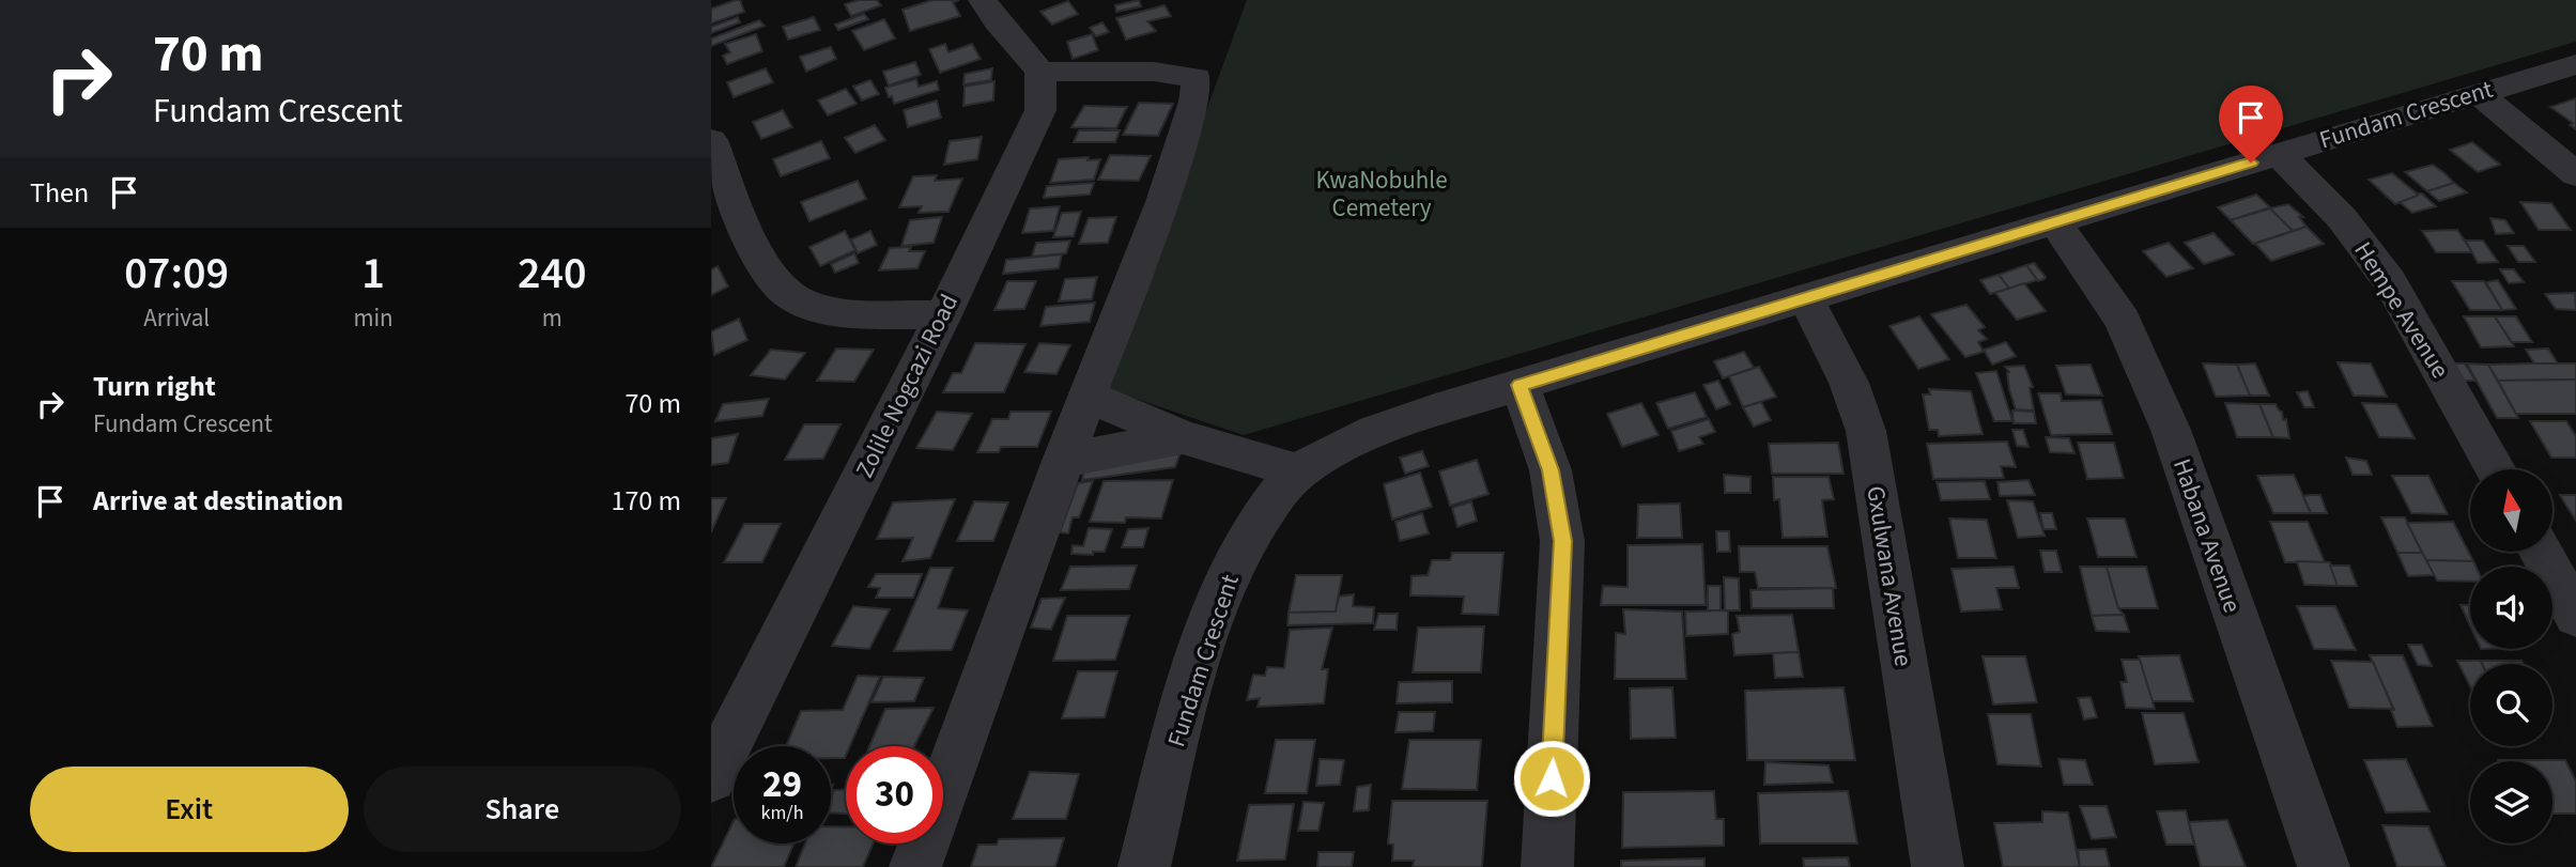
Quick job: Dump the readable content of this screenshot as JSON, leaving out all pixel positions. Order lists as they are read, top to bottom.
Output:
{
  "streets": {
    "street": [
      "Fundam Crescent",
      "Hempe Avenue",
      "Zolile Nogcazi Road",
      "Habana Avenue",
      "Gxulwana Avenue"
    ]
  },
  "crossings": [
    ["Fundam Crescent", "Hempe Avenue"],
    ["Fundam Crescent", "Habana Avenue"],
    ["Fundam Crescent", "Gxulwana Avenue"]
  ],
  "parks": ["KwaNobuhle Cemetery"],
  "north": "top",
  "page": {
    "turn": ["70 m", "Fundam Crescent"],
    "then": "Then",
    "eta": [
      "07:09",
      "Arrival",
      "1",
      "min",
      "240",
      "m"
    ],
    "list": [
      {
        "name": "Turn right",
        "note": "Fundam Crescent",
        "value": "70 m"
      },
      {
        "name": "Arrive at destination",
        "value": "170 m"
      }
    ],
    "speed": "29 km/h",
    "limit": "30",
    "buttons": ["Exit", "Share"]
  }
}
